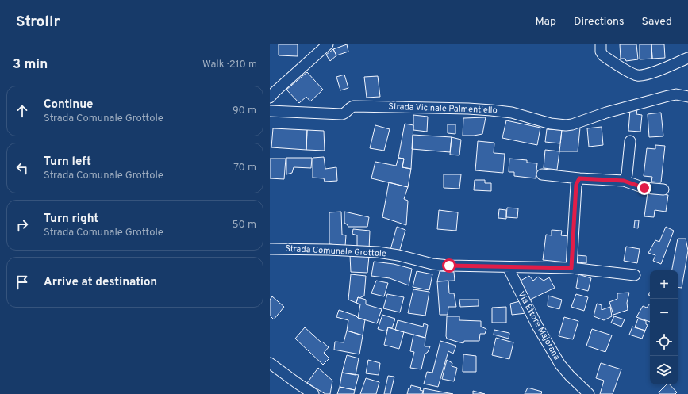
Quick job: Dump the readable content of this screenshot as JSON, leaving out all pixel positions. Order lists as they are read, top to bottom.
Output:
{
  "streets": {
    "street": ["Strada Vicinale Palmentiello", "Strada Comunale Grottole", "Via Ettore Majorana"]
  },
  "crossings": [
    ["Strada Comunale Grottole", "Via Ettore Majorana"]
  ],
  "page": {
    "header": "Strollr",
    "nav": ["Map", "Directions", "Saved"],
    "heading": ["3 min", "Walk · 210 m"],
    "list": [
      ["Continue", "Strada Comunale Grottole", "90 m"],
      ["Turn left", "Strada Comunale Grottole", "70 m"],
      ["Turn right", "Strada Comunale Grottole", "50 m"],
      "Arrive at destination"
    ],
    "map_buttons": ["+", "−"]
  }
}
